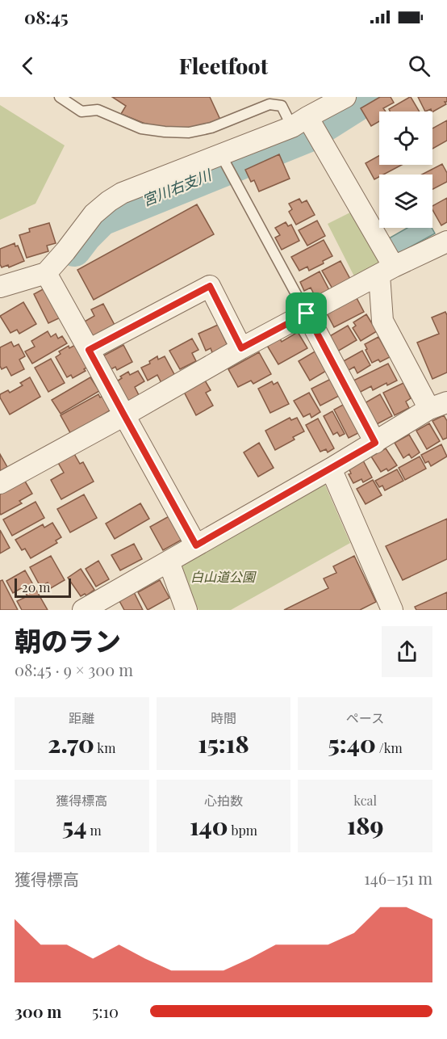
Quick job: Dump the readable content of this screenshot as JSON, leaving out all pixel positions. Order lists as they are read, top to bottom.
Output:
{
  "water": ["宮川右支川"],
  "parks": ["白山道公園"],
  "scale_bar": "20 m",
  "page": {
    "status": "08:45",
    "header": "Fleetfoot",
    "scale": "20 m",
    "heading": ["朝のラン", "08:45 · 9 × 300 m"],
    "stats": [
      ["距離", "2.70 km"],
      ["時間", "15:18"],
      ["ペース", "5:40 /km"],
      ["獲得標高", "54 m"],
      ["心拍数", "140 bpm"],
      ["kcal", "189"]
    ],
    "chart": ["獲得標高", "146–151 m"],
    "list": [
      {
        "name": "300 m",
        "note": "5:10"
      }
    ]
  }
}
